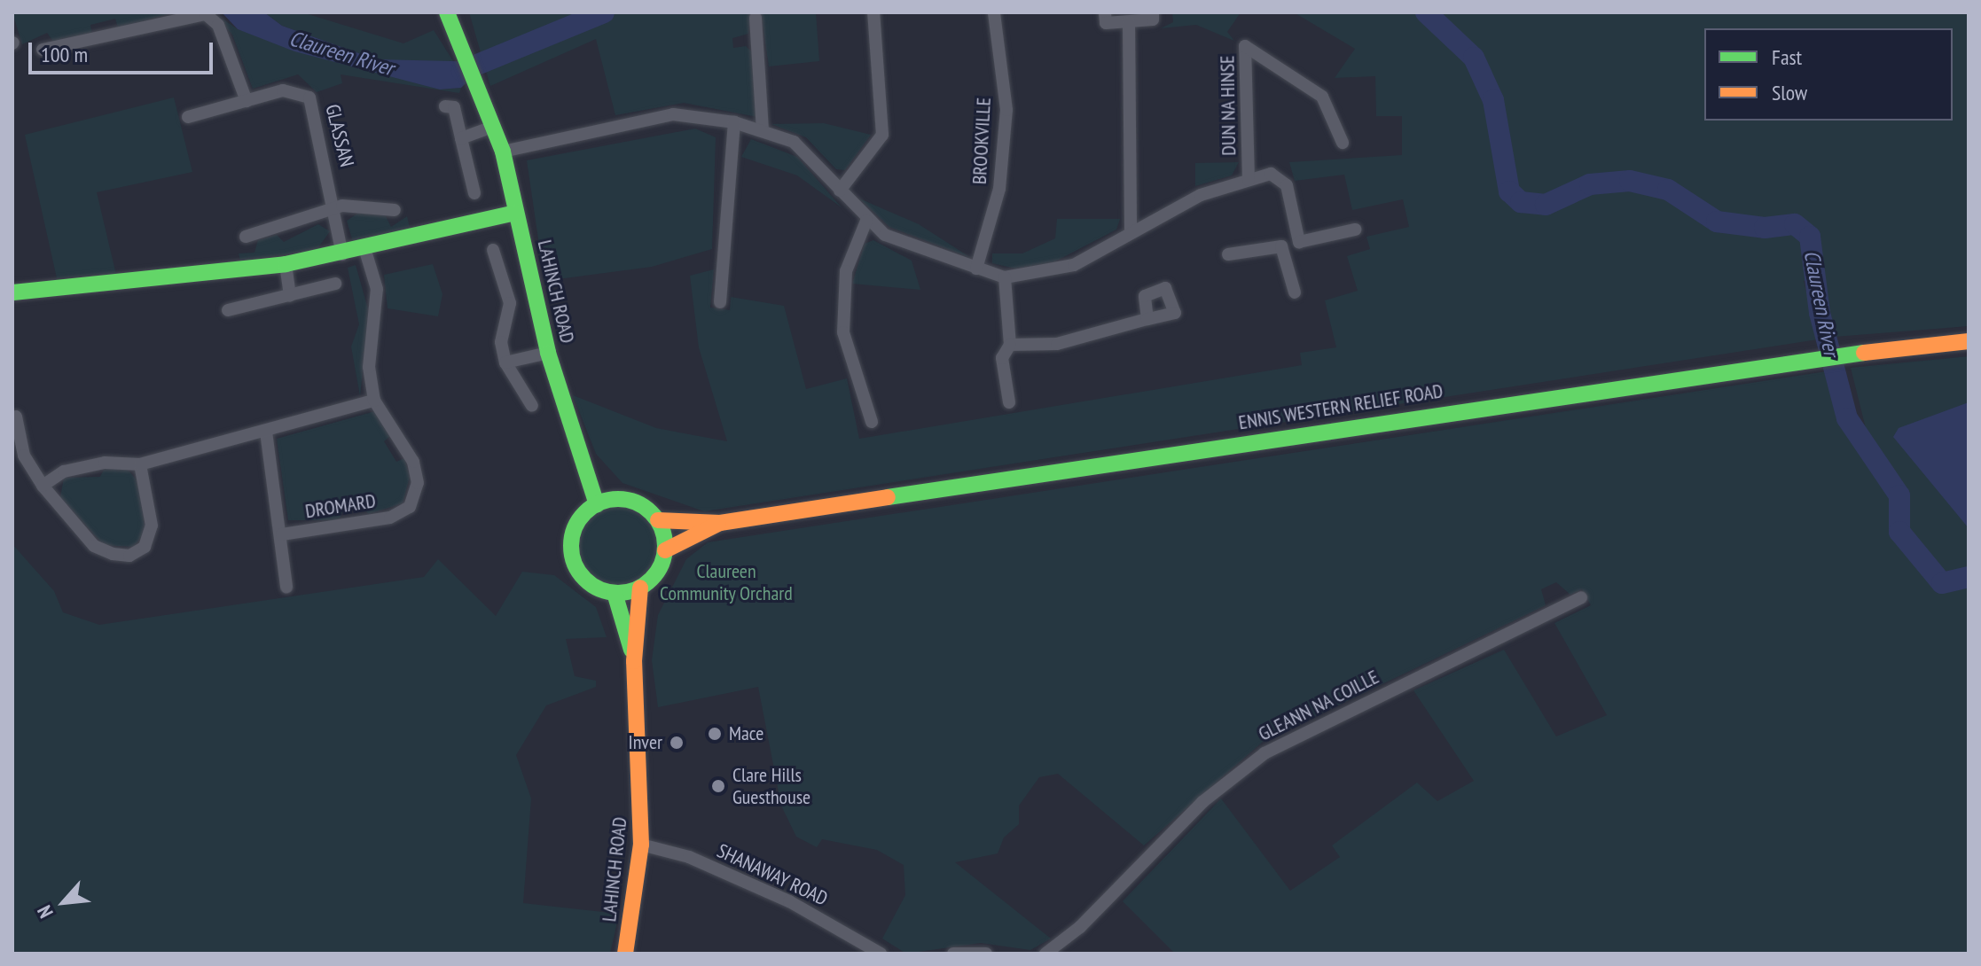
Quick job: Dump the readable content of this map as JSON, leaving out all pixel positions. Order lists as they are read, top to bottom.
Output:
{
  "streets": {
    "main road": ["LAHINCH ROAD", "ENNIS WESTERN RELIEF ROAD"],
    "street": [
      "DUN NA HINSE",
      "GLASSAN",
      "BROOKVILLE",
      "DROMARD",
      "GLEANN NA COILLE",
      "SHANAWAY ROAD"
    ]
  },
  "crossings": [
    ["DUN NA HINSE", "BROOKVILLE"],
    ["LAHINCH ROAD", "ENNIS WESTERN RELIEF ROAD"],
    ["LAHINCH ROAD", "SHANAWAY ROAD"]
  ],
  "water": ["Claureen River"],
  "parks": ["Claureen Community Orchard"],
  "places": ["Mace", "Inver", "Clare Hills Guesthouse"],
  "legend": ["Fast", "Slow"],
  "scale_bar": "100 m",
  "north": "bottom left"
}
